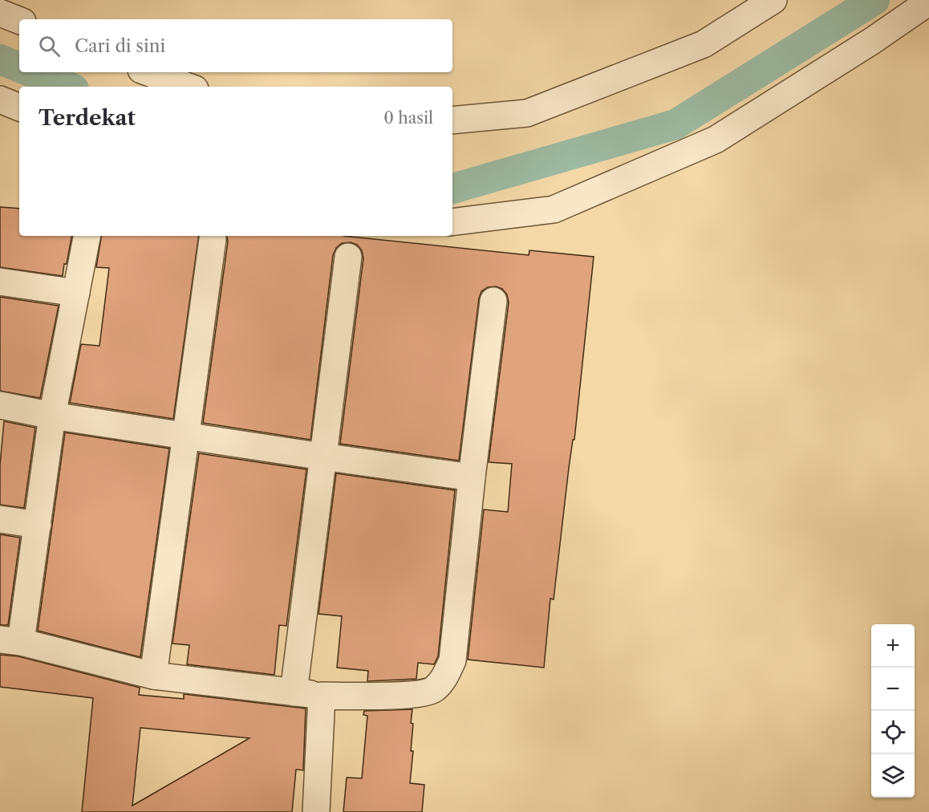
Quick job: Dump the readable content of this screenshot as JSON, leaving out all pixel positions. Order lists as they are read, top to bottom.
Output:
{
  "page": {
    "search": "Cari di sini",
    "heading": ["Terdekat", "0 hasil"],
    "map_buttons": ["+", "−"]
  }
}
